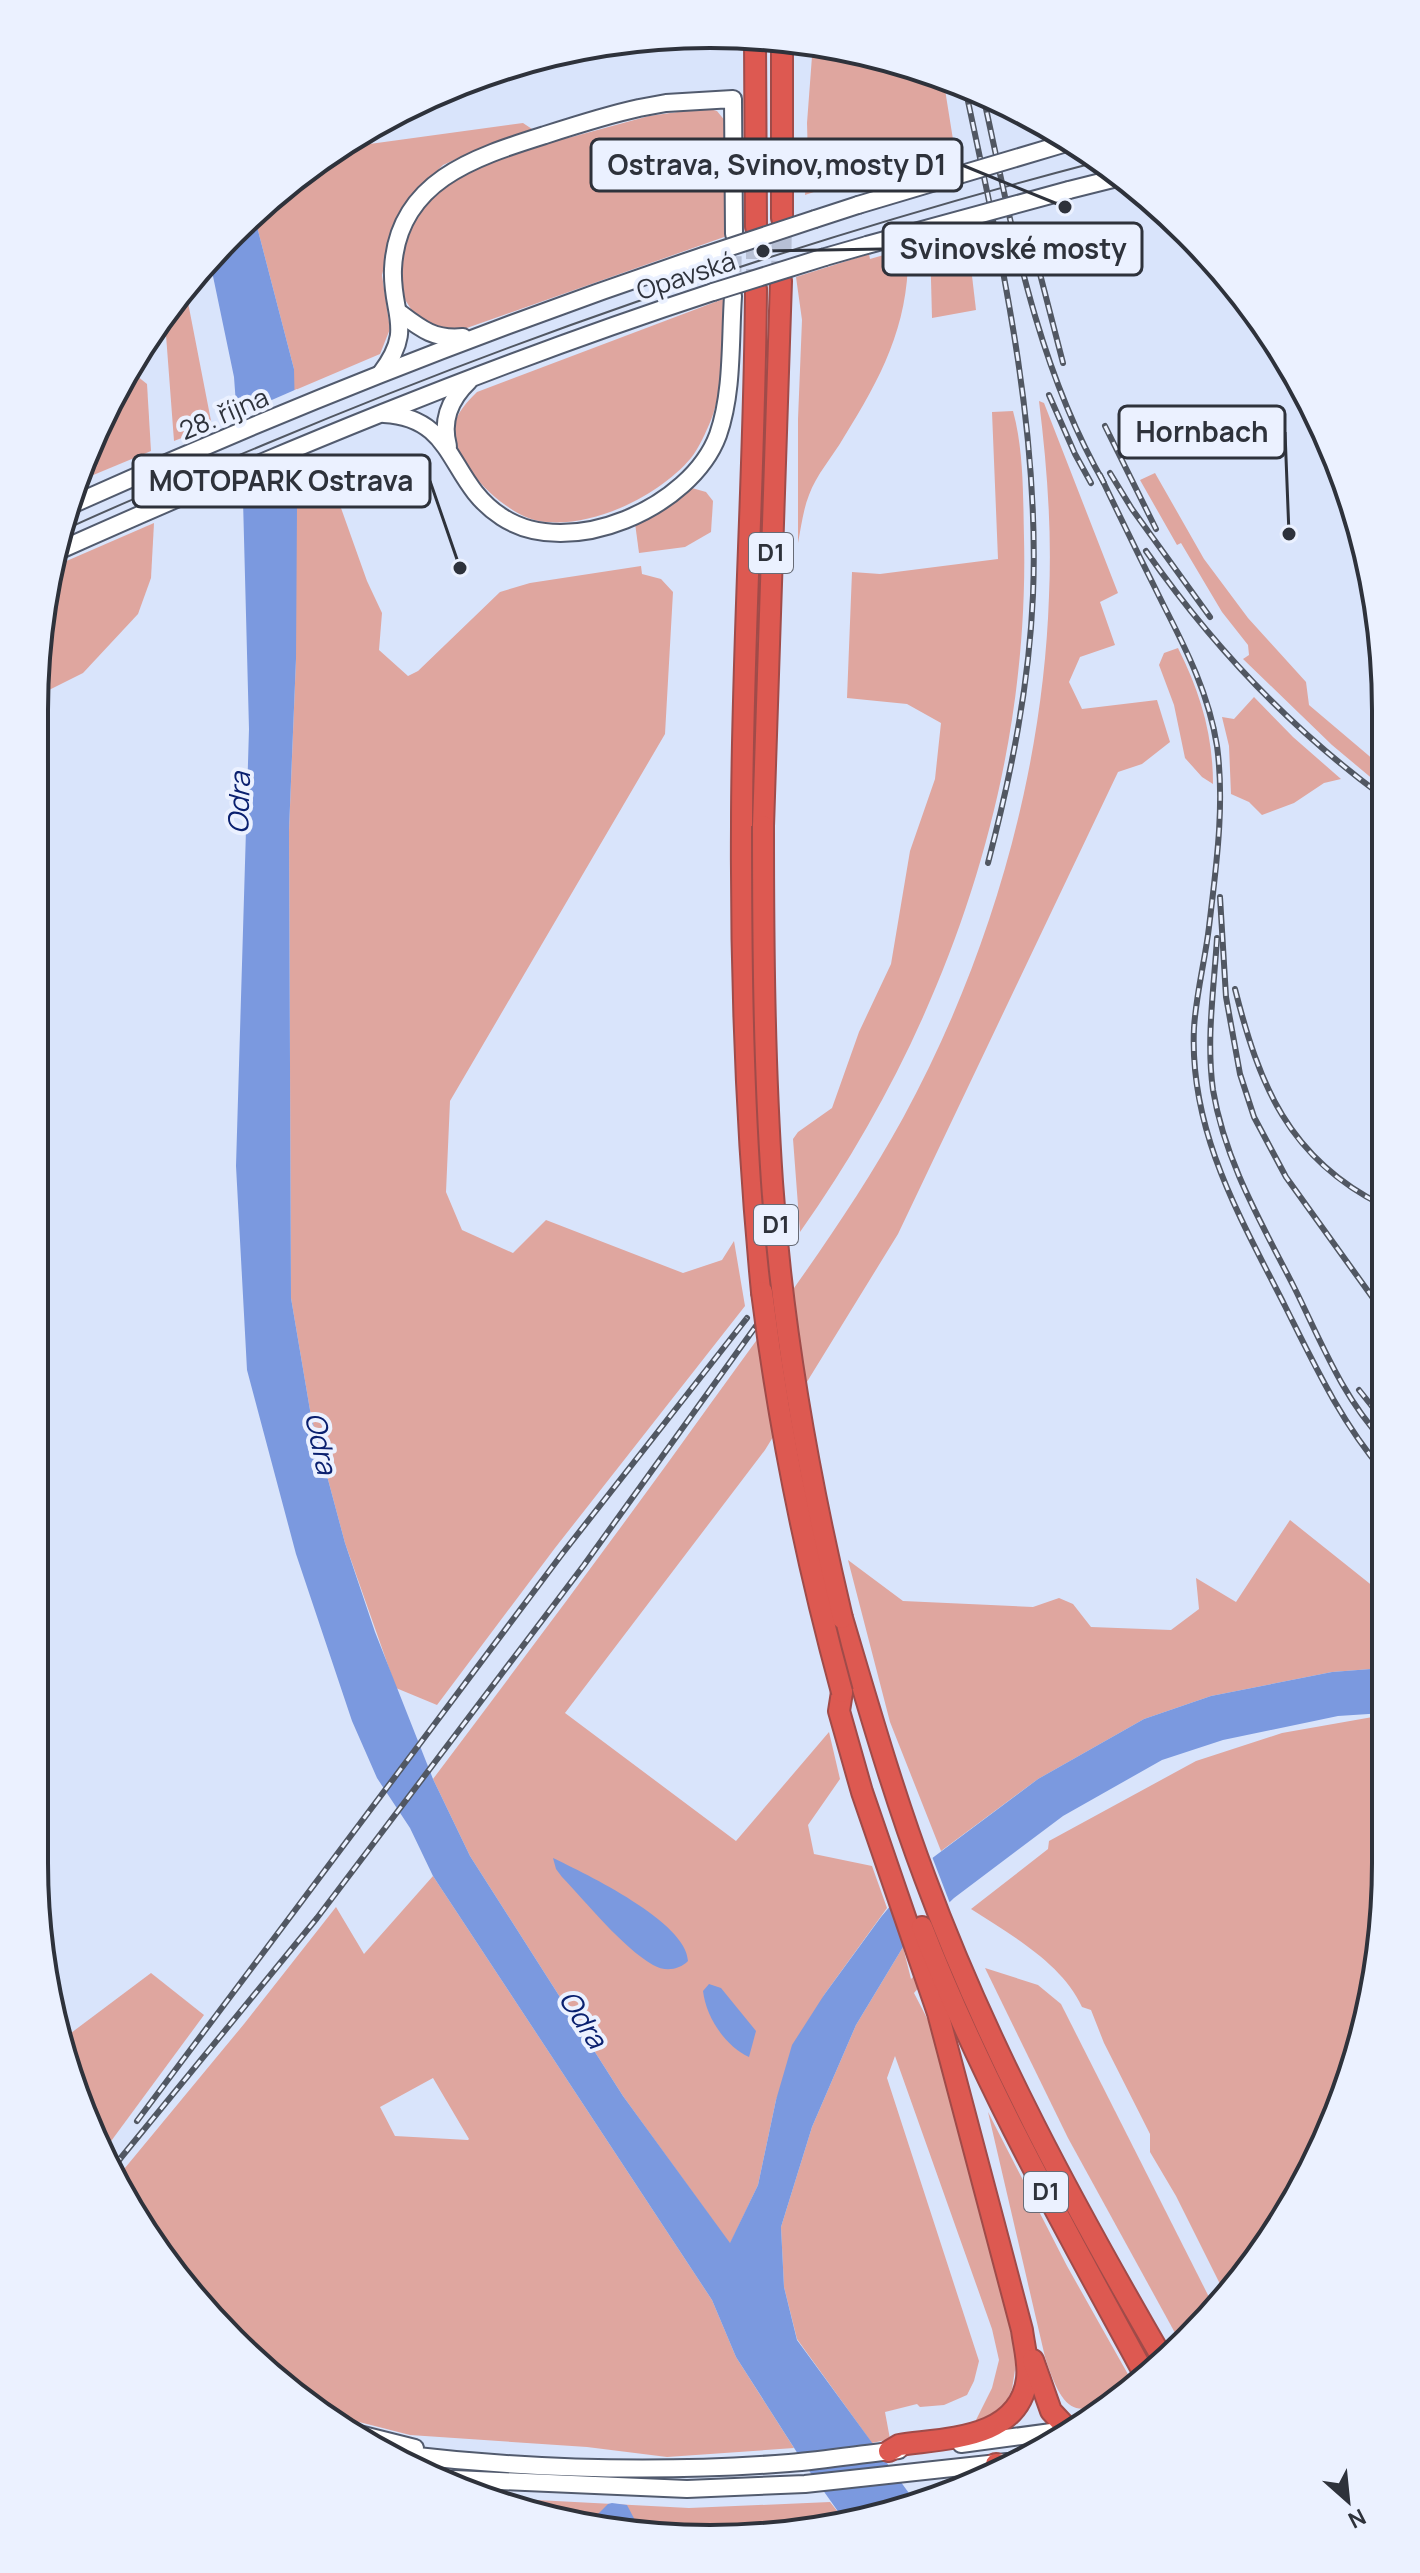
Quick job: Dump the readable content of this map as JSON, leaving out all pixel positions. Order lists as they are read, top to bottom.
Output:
{
  "streets": {
    "highway": ["D1"],
    "main road": ["Opavská", "28. října"]
  },
  "crossings": [
    ["Opavská", "28. října"]
  ],
  "water": ["Odra"],
  "places": [
    "Ostrava, Svinov,mosty D1",
    "Svinovské mosty",
    "Hornbach",
    "MOTOPARK Ostrava"
  ],
  "north": "bottom right"
}
